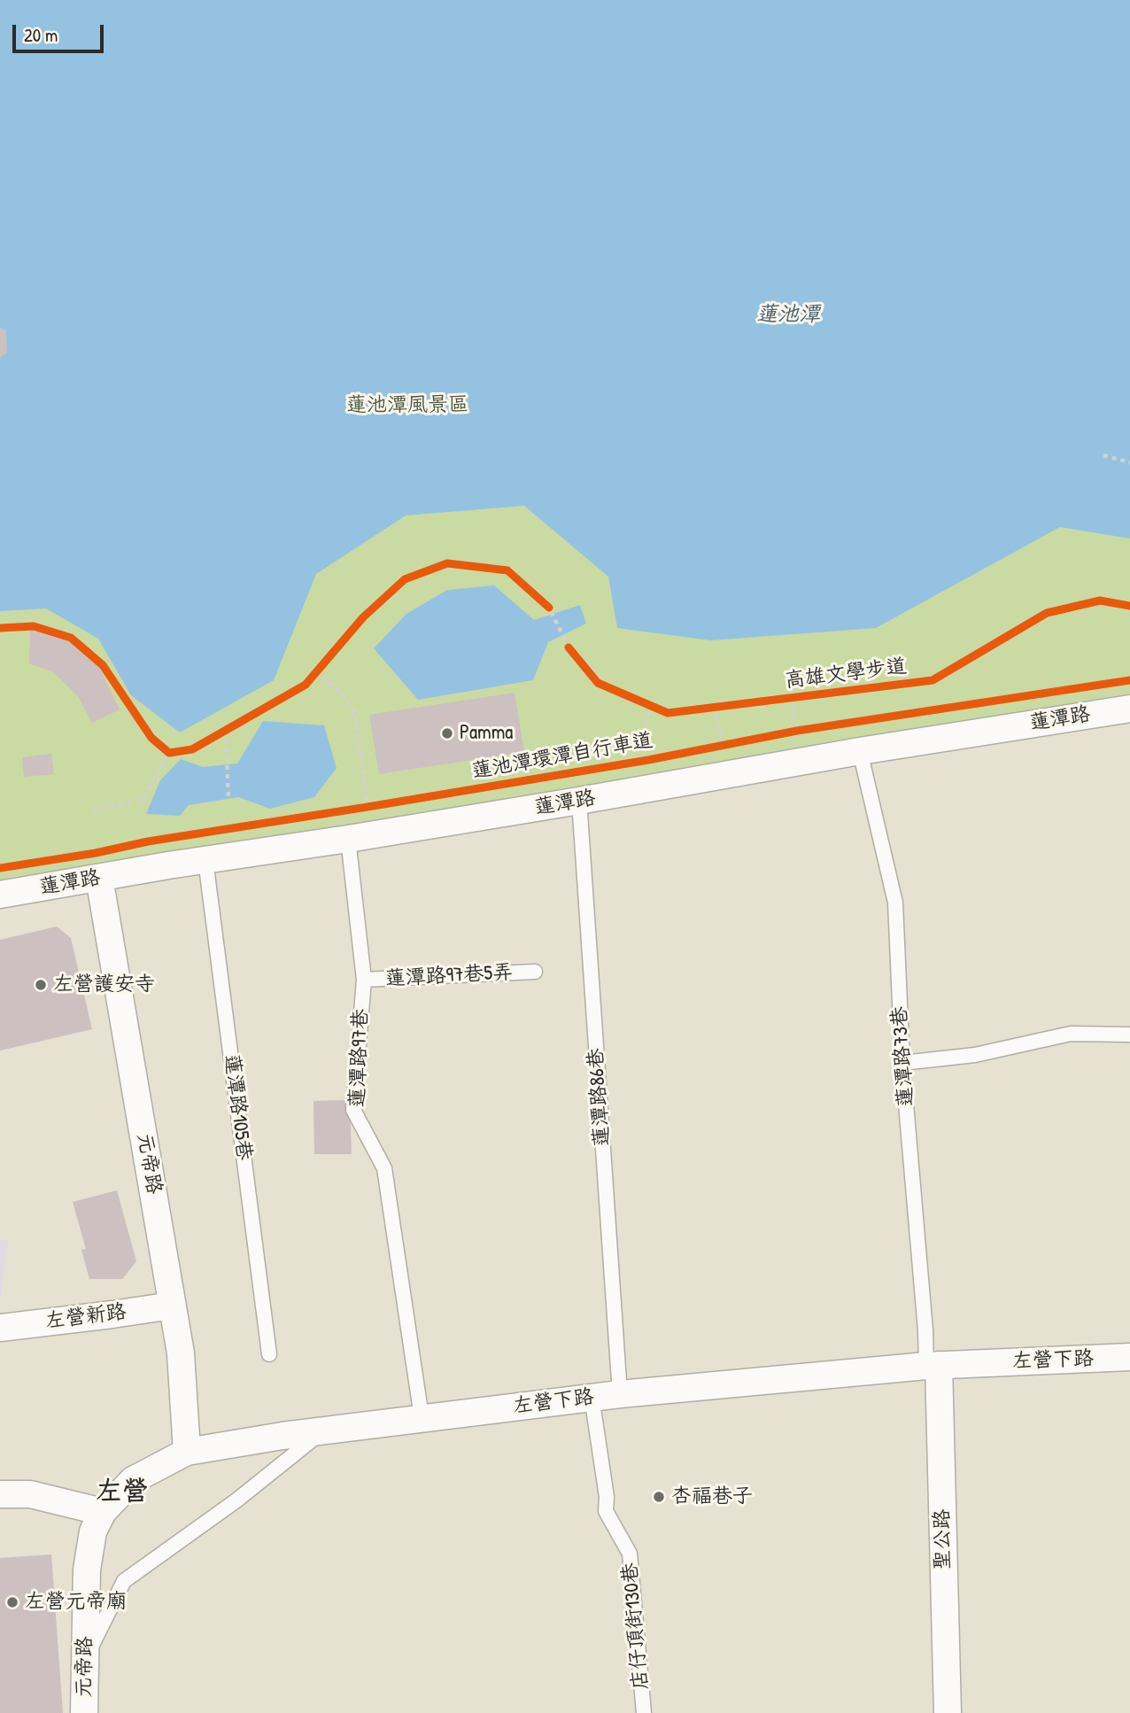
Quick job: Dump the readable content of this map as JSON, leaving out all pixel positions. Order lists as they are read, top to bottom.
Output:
{
  "streets": {
    "street": [
      "蓮潭路",
      "元帝路",
      "左營新路",
      "左營下路",
      "聖公路"
    ],
    "lane": [
      "蓮潭路97巷5弄",
      "蓮潭路73巷",
      "蓮潭路97巷",
      "蓮潭路86巷",
      "蓮潭路105巷",
      "店仔頂街130巷"
    ],
    "cycle path": ["高雄文學步道", "蓮池潭環潭自行車道"]
  },
  "crossings": [
    ["蓮潭路", "蓮潭路73巷"],
    ["蓮潭路", "蓮潭路97巷"],
    ["蓮潭路", "蓮潭路86巷"],
    ["蓮潭路", "蓮潭路105巷"],
    ["蓮潭路", "元帝路"],
    ["蓮潭路97巷5弄", "蓮潭路97巷"],
    ["蓮潭路73巷", "左營下路"],
    ["蓮潭路73巷", "聖公路"],
    ["蓮潭路97巷", "左營下路"],
    ["蓮潭路86巷", "左營下路"],
    ["元帝路", "左營新路"],
    ["元帝路", "左營下路"],
    ["左營下路", "聖公路"],
    ["左營下路", "店仔頂街130巷"]
  ],
  "districts": ["左營"],
  "water": ["蓮池潭"],
  "parks": ["蓮池潭風景區"],
  "places": [
    "Pamma",
    "左營護安寺",
    "杏福巷子",
    "左營元帝廟"
  ],
  "scale_bar": "20 m"
}
